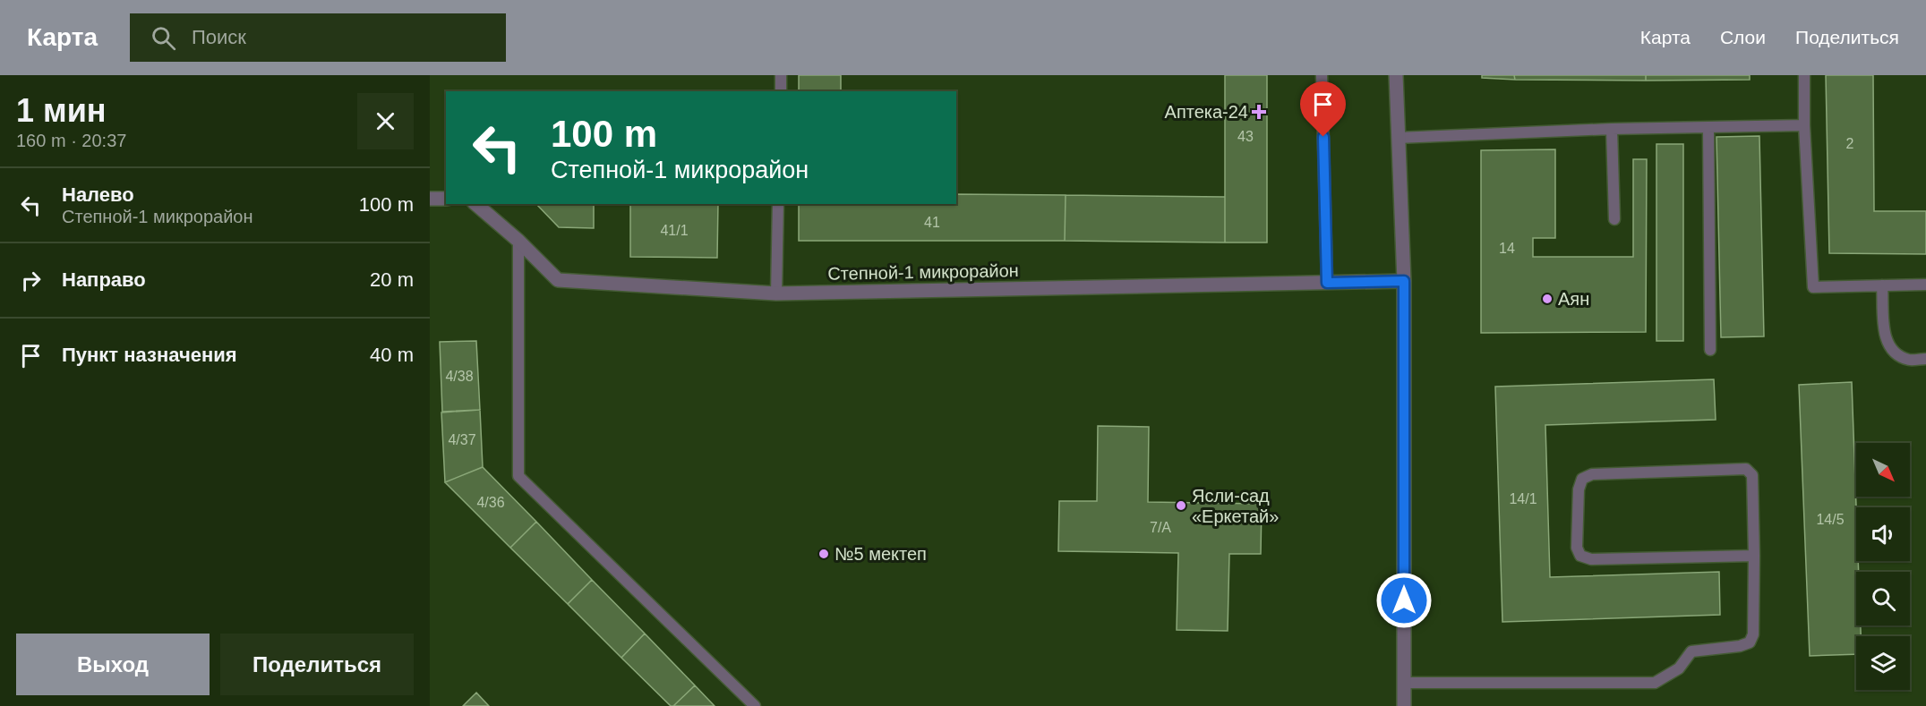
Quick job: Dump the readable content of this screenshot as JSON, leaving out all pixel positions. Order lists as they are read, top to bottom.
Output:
{
  "streets": {
    "street": ["Степной-1 микрорайон"]
  },
  "places": {
    "health": ["Аптека-24"],
    "other": ["Аян", "Ясли-сад «Еркетай»", "№5 мектеп"]
  },
  "house_numbers": [
    "43",
    "2",
    "41",
    "41/1",
    "14",
    "4/38",
    "4/37",
    "14/1",
    "4/36",
    "14/5",
    "7/A"
  ],
  "north": "bottom right",
  "page": {
    "header": "Карта",
    "search": "Поиск",
    "nav": ["Карта", "Слои", "Поделиться"],
    "heading": ["1 мин", "160 m · 20:37"],
    "turn": ["100 m", "Степной-1 микрорайон"],
    "list": [
      {
        "name": "Налево",
        "note": "Степной-1 микрорайон",
        "value": "100 m"
      },
      {
        "name": "Направо",
        "value": "20 m"
      },
      {
        "name": "Пункт назначения",
        "value": "40 m"
      }
    ],
    "buttons": ["Выход", "Поделиться"]
  }
}
